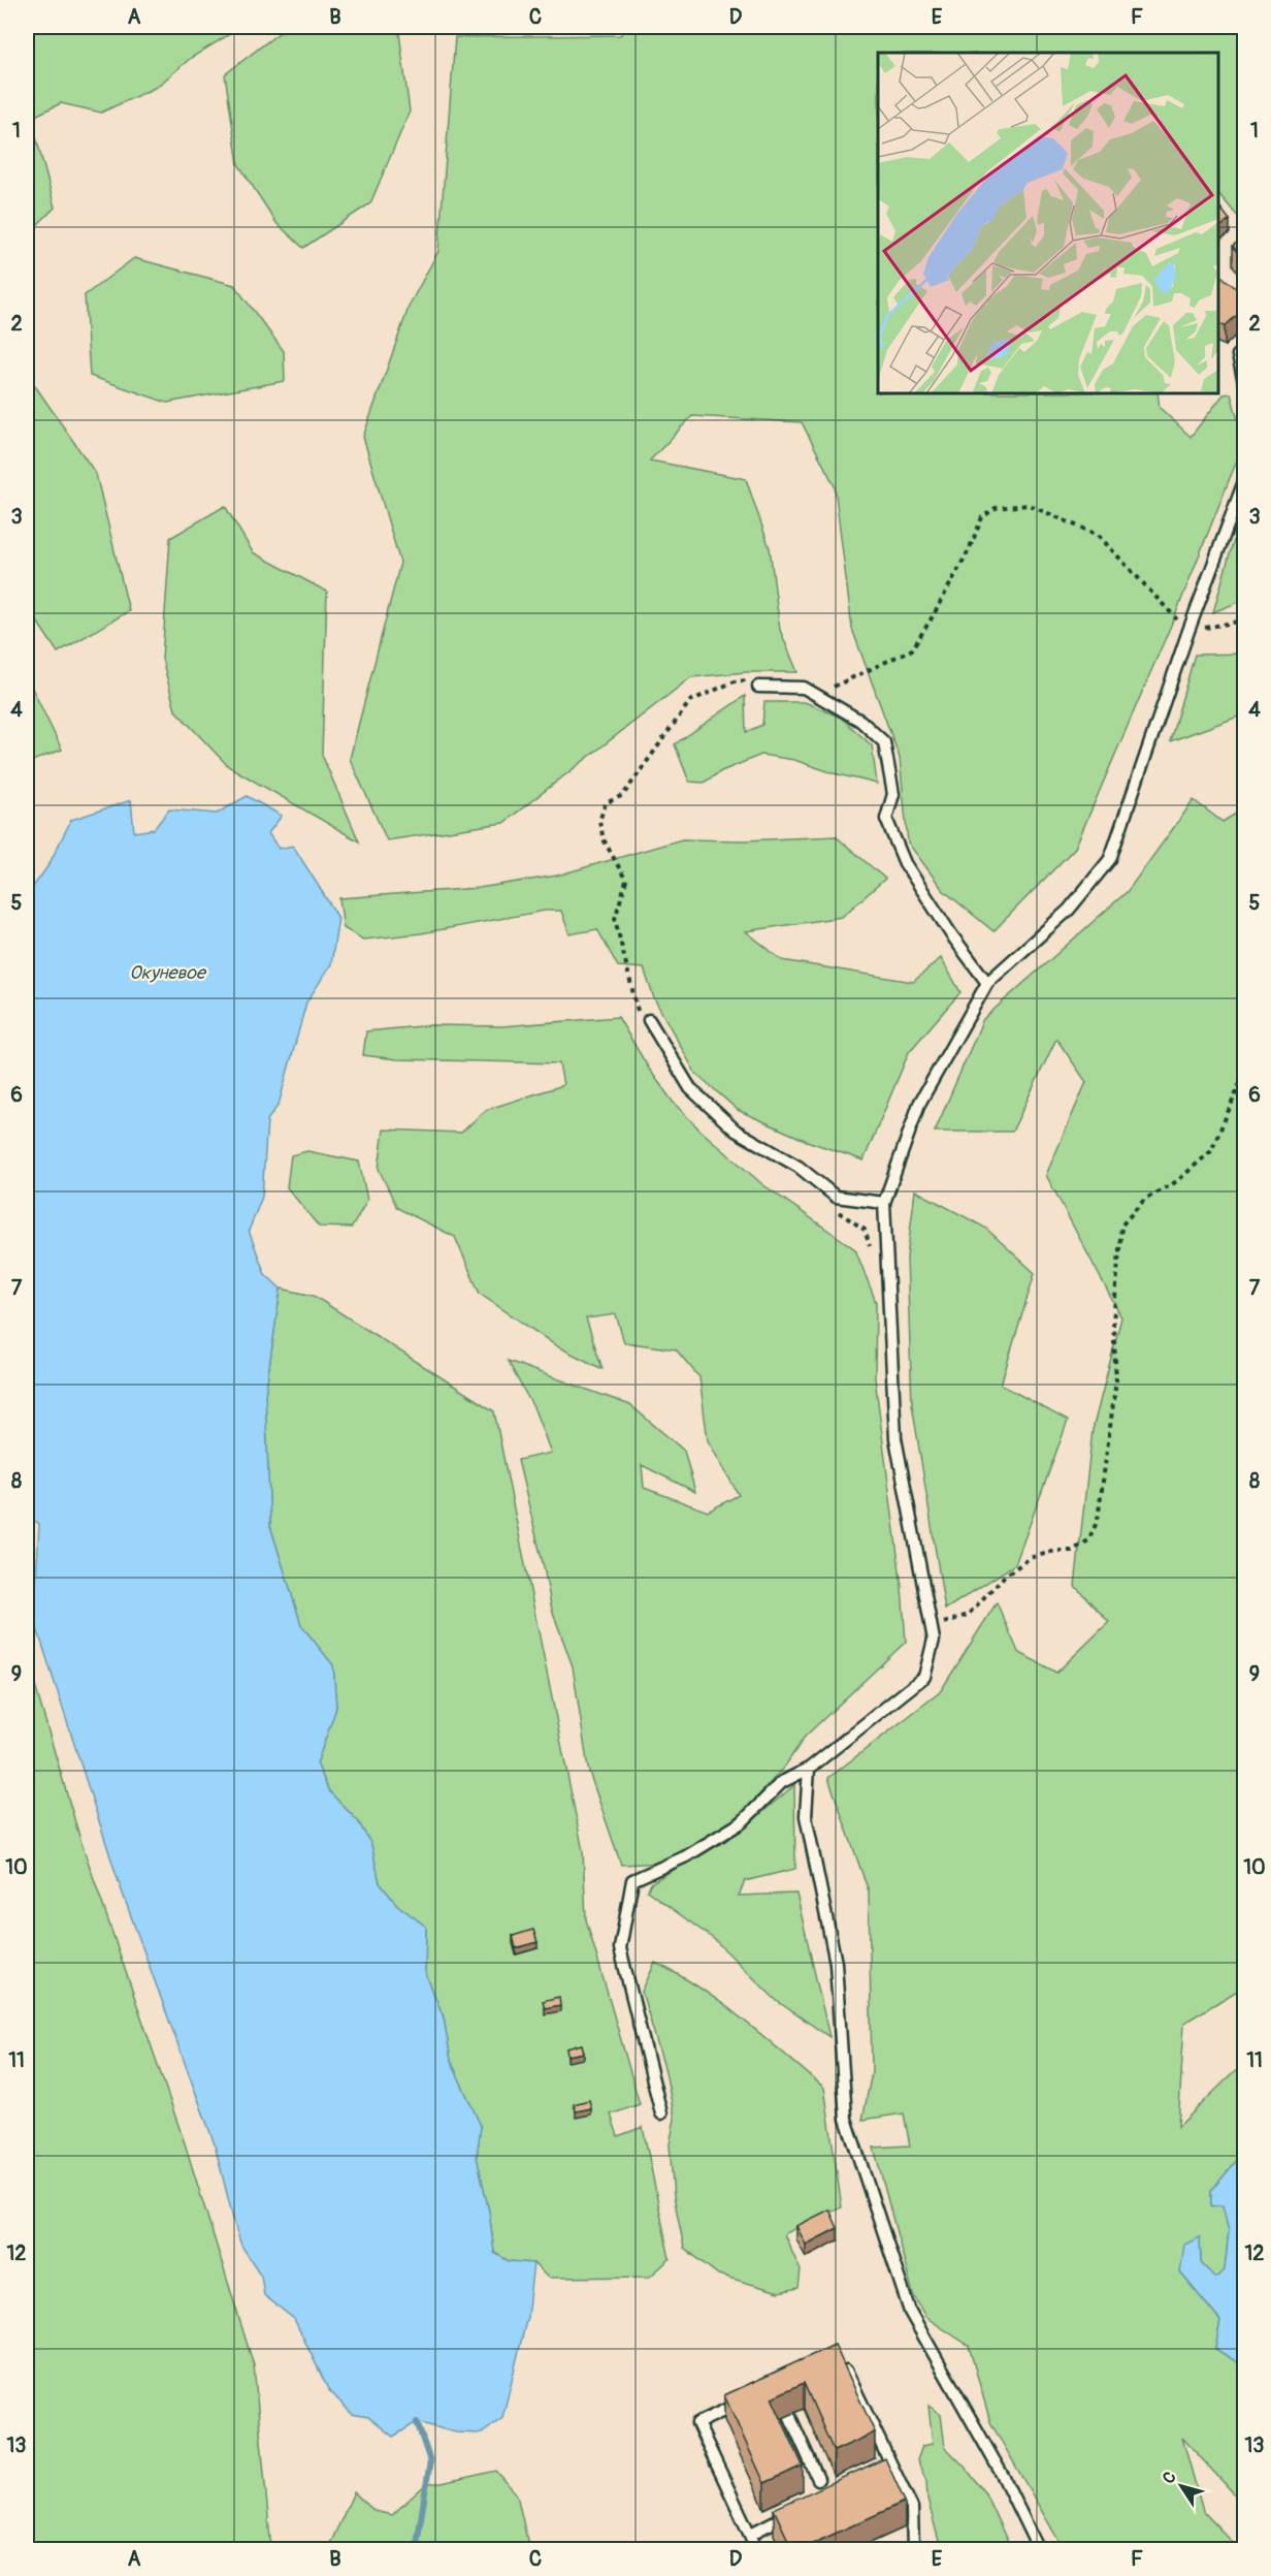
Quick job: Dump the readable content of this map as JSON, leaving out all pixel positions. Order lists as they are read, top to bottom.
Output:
{
  "water": ["Окуневое"],
  "north": "top left",
  "grid": {
    "columns": [
      "A",
      "B",
      "C",
      "D",
      "E",
      "F"
    ],
    "rows": [
      "1",
      "2",
      "3",
      "4",
      "5",
      "6",
      "7",
      "8",
      "9",
      "10",
      "11",
      "12",
      "13"
    ]
  }
}
